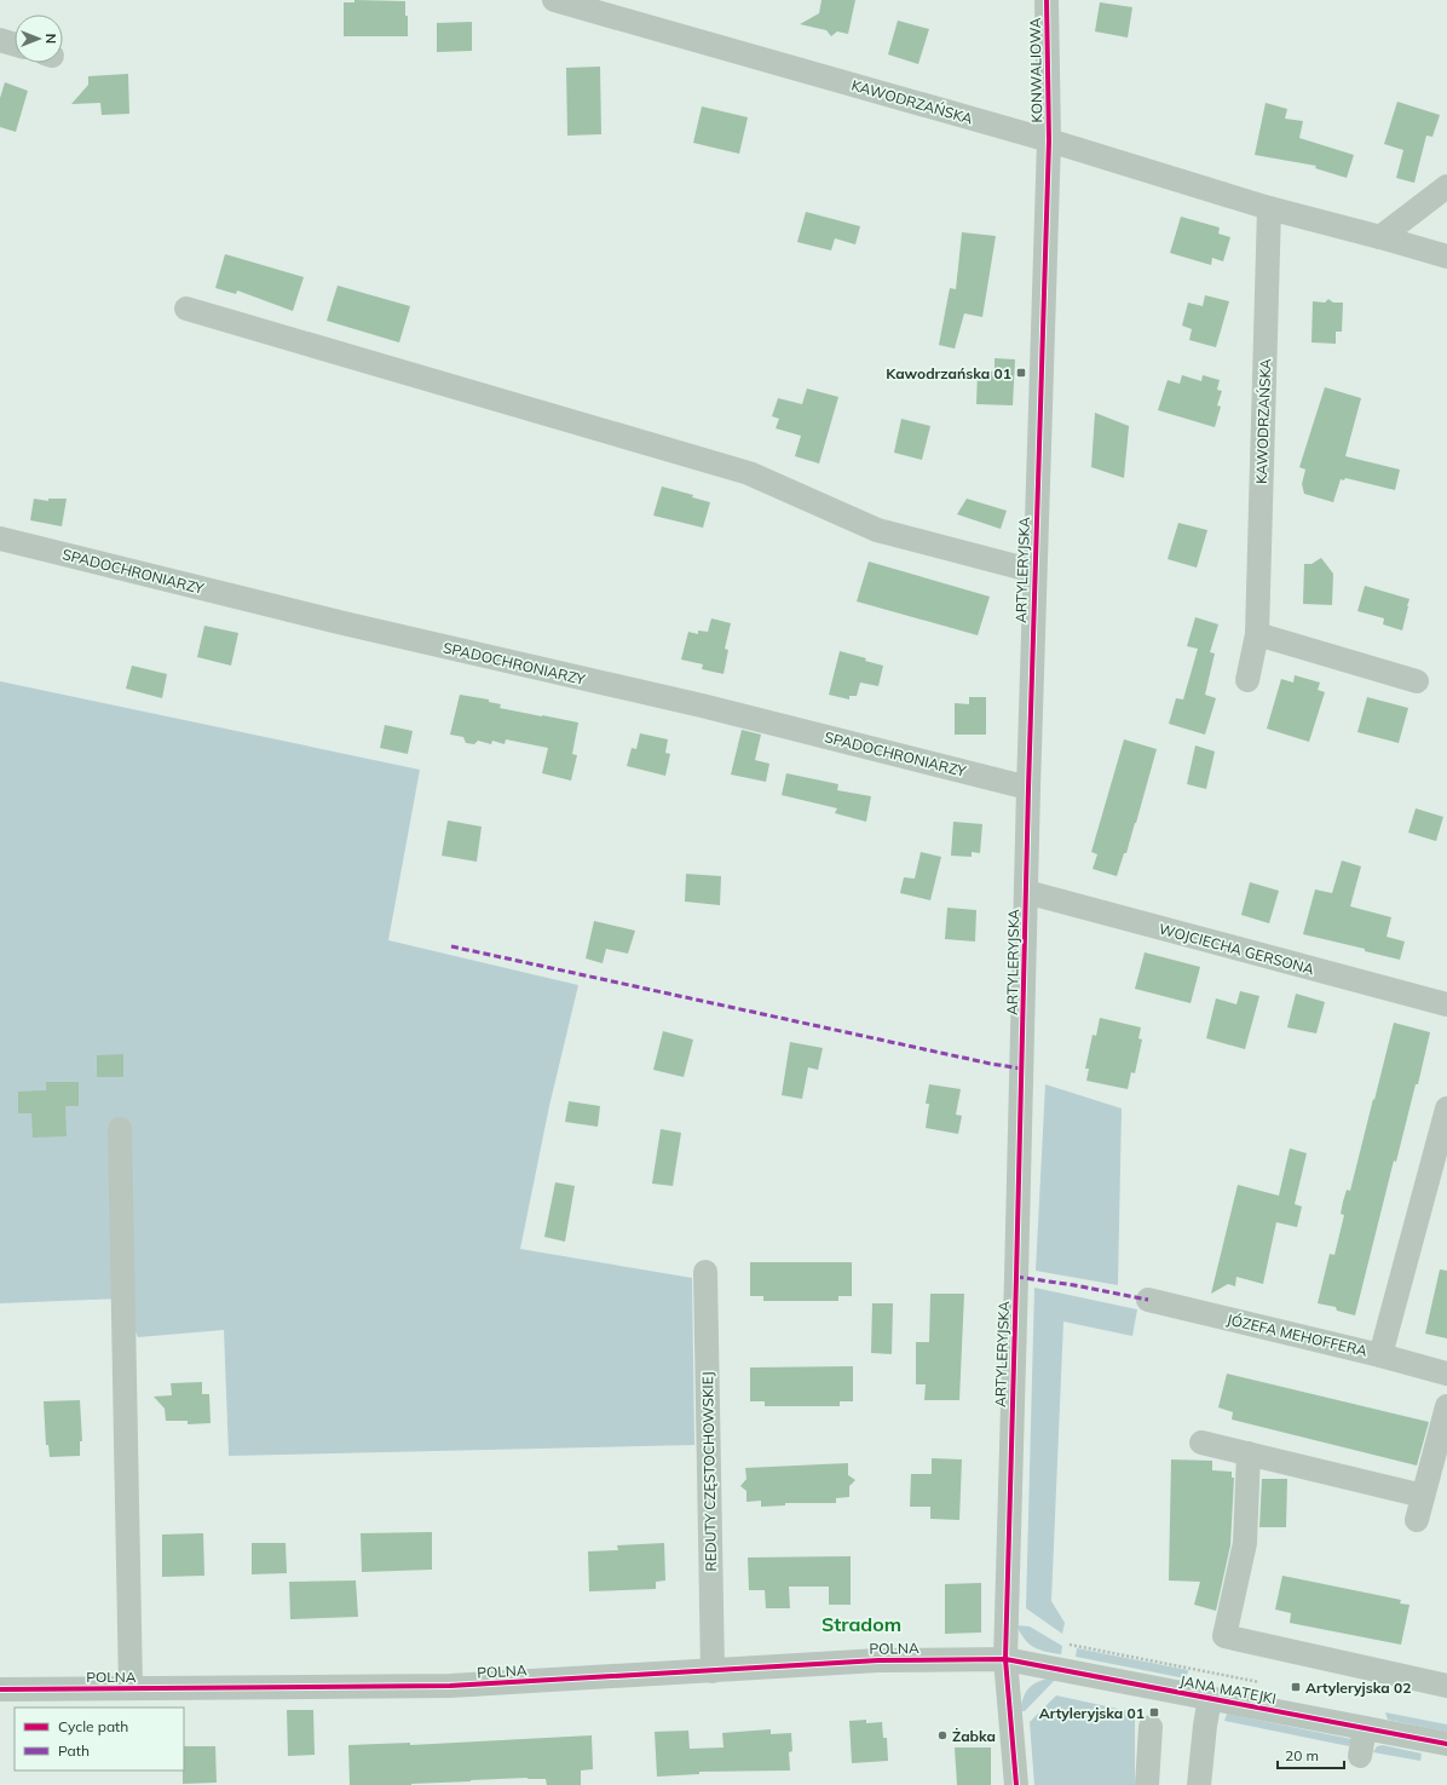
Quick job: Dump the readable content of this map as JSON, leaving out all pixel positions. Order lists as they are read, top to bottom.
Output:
{
  "streets": {
    "street": [
      "KONWALIOWA",
      "KAWODRZAŃSKA",
      "ARTYLERYJSKA",
      "SPADOCHRONIARZY",
      "WOJCIECHA GERSONA",
      "JÓZEFA MEHOFFERA",
      "REDUTY CZĘSTOCHOWSKIEJ",
      "POLNA",
      "JANA MATEJKI"
    ]
  },
  "crossings": [
    ["KONWALIOWA", "KAWODRZAŃSKA"],
    ["KONWALIOWA", "ARTYLERYJSKA"],
    ["KAWODRZAŃSKA", "ARTYLERYJSKA"],
    ["ARTYLERYJSKA", "SPADOCHRONIARZY"],
    ["ARTYLERYJSKA", "WOJCIECHA GERSONA"],
    ["ARTYLERYJSKA", "POLNA"],
    ["ARTYLERYJSKA", "JANA MATEJKI"],
    ["REDUTY CZĘSTOCHOWSKIEJ", "POLNA"],
    ["POLNA", "JANA MATEJKI"]
  ],
  "districts": ["Stradom"],
  "places": {
    "transit": ["Kawodrzańska 01", "Artyleryjska 02", "Artyleryjska 01"],
    "other": ["Żabka"]
  },
  "legend": ["Cycle path", "Path"],
  "scale_bar": "20 m",
  "north": "right"
}
